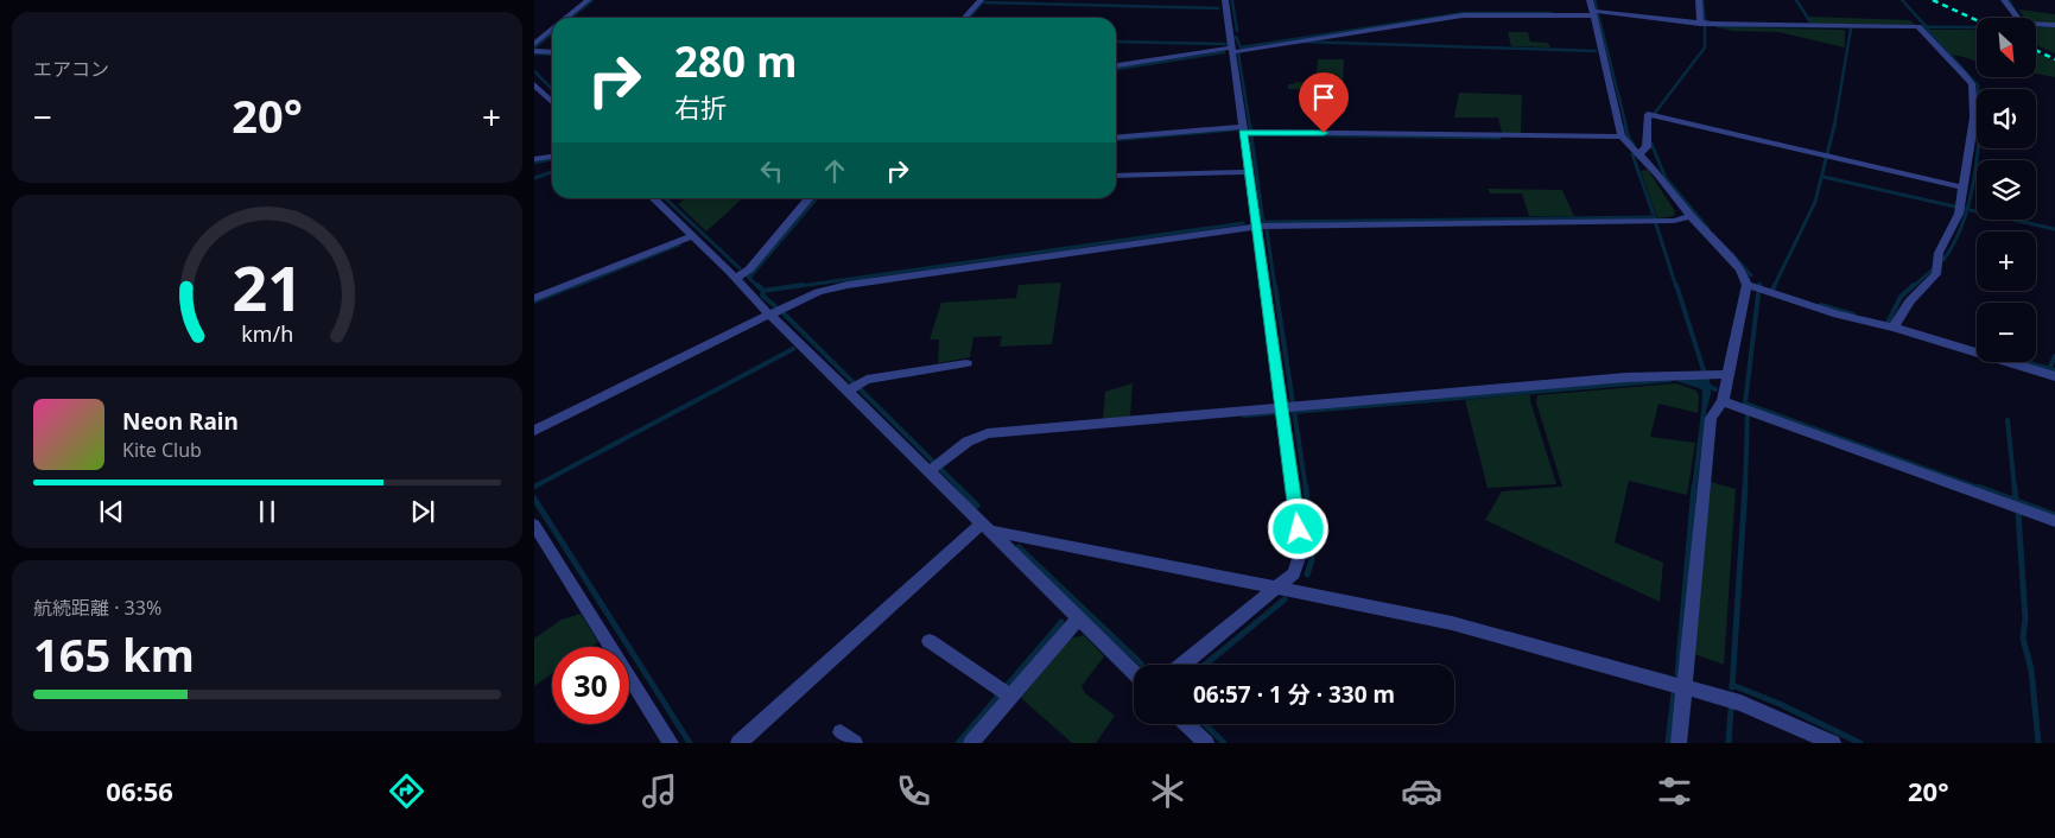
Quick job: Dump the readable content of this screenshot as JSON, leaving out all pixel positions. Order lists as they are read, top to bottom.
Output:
{
  "north": "bottom right",
  "page": {
    "tile": [
      "エアコン",
      ["航続距離 · 33%", "165 km"]
    ],
    "map_buttons": ["+", "−"],
    "turn": ["280 m", "右折"],
    "heat": ["−", "20°", "+"],
    "song": ["Neon Rain", "Kite Club"],
    "limit": "30",
    "trip": "06:57 · 1 分 · 330 m",
    "tabs": ["06:56", "20°"],
    "gauge": ["21", "km/h"]
  }
}
